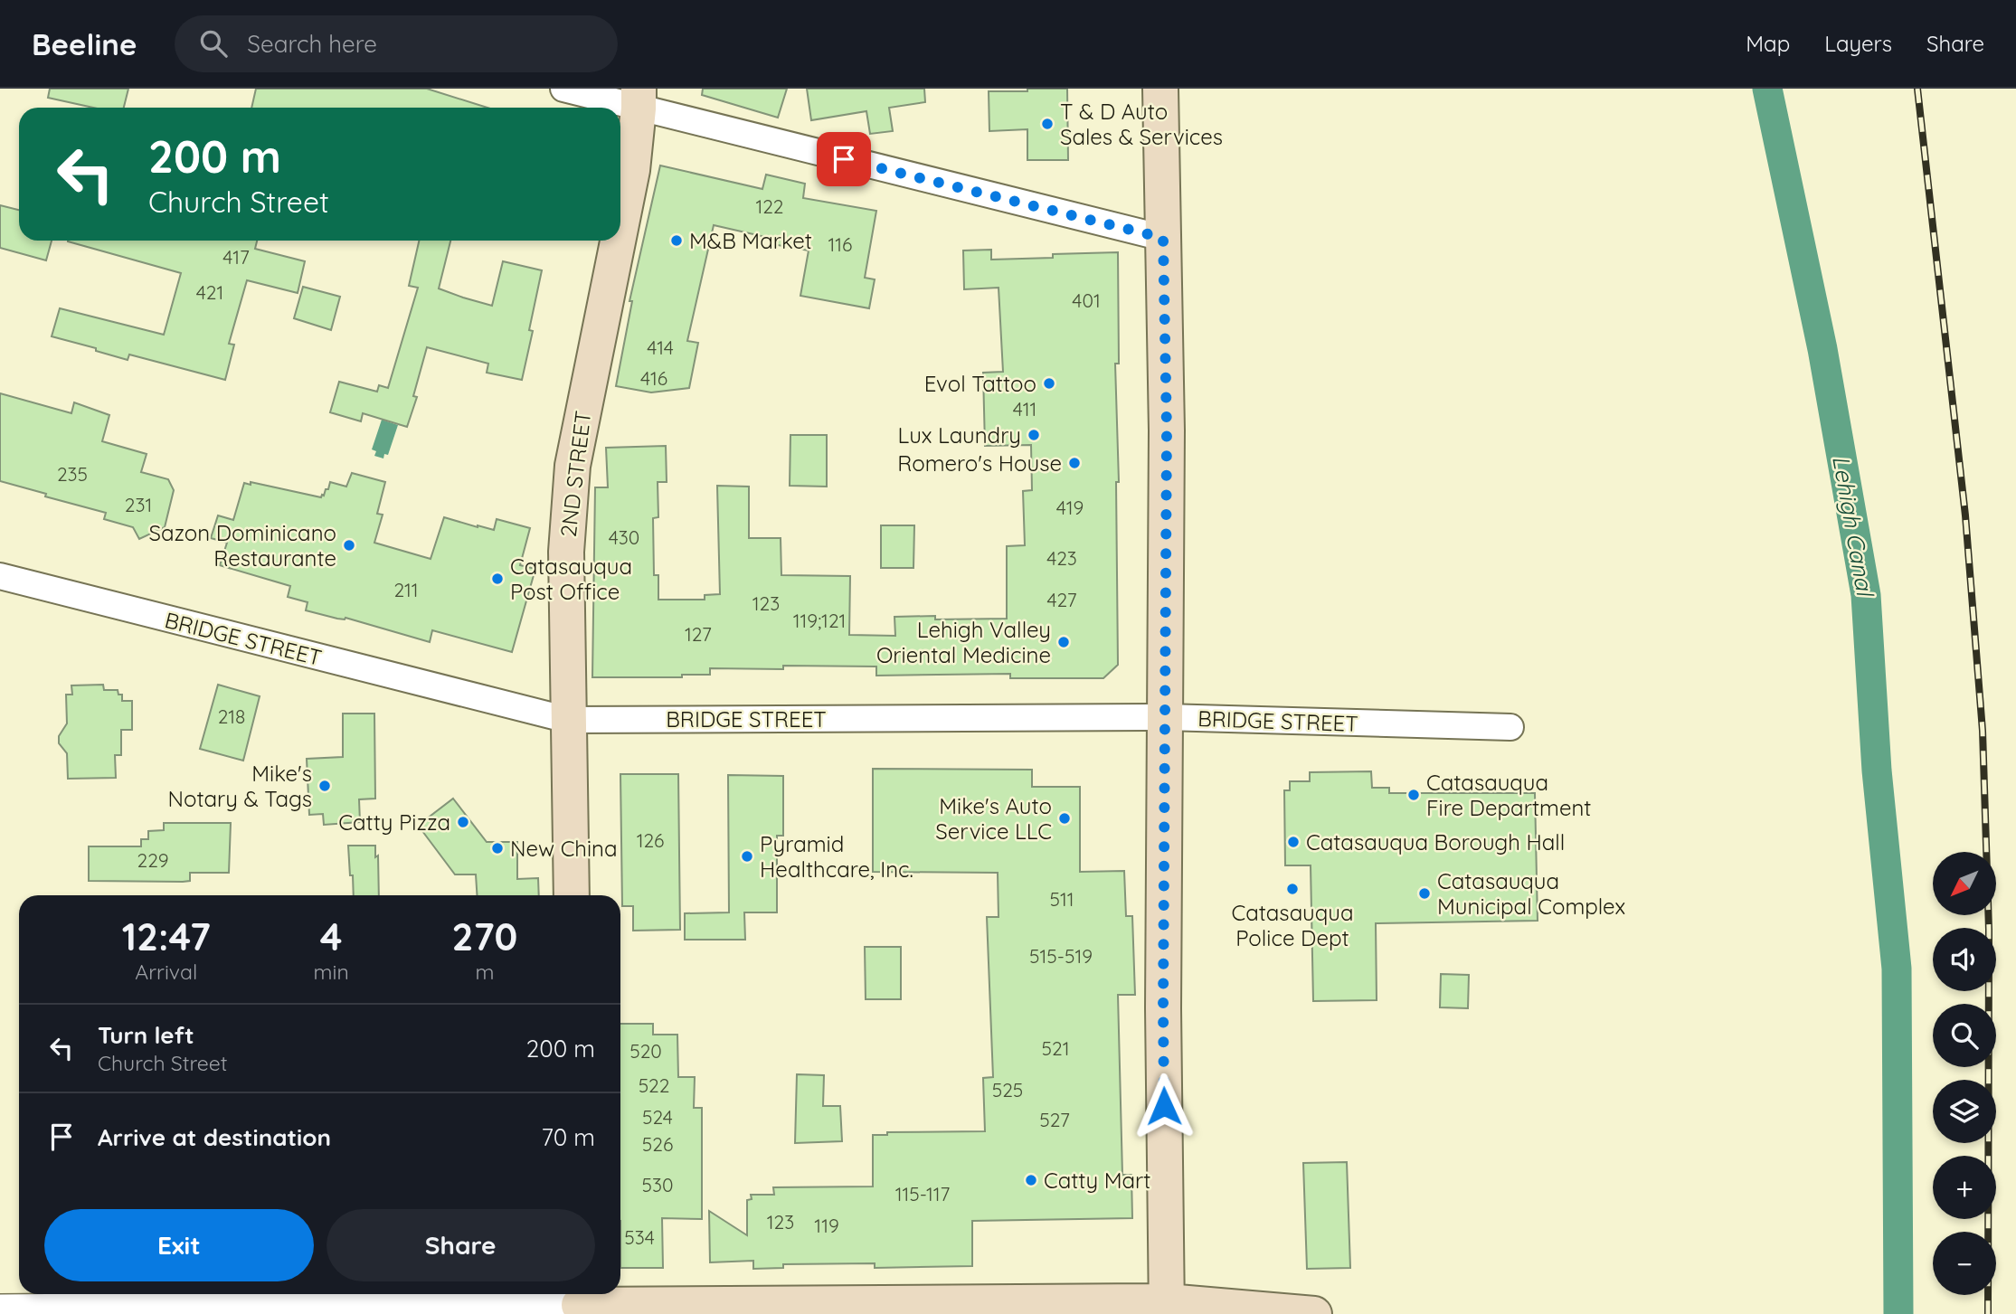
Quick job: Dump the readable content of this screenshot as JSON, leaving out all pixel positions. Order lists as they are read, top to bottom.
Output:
{
  "streets": {
    "main road": ["2ND STREET"],
    "street": ["BRIDGE STREET"]
  },
  "crossings": [
    ["2ND STREET", "BRIDGE STREET"]
  ],
  "water": ["Lehigh Canal"],
  "places": [
    "T & D Auto Sales & Services",
    "M&B Market",
    "Evol Tattoo",
    "Lux Laundry",
    "Romero's House",
    "Sazon Dominicano Restaurante",
    "Catasauqua Post Office",
    "Lehigh Valley Oriental Medicine",
    "Mike's Notary & Tags",
    "Catasauqua Fire Department",
    "Mike's Auto Service LLC",
    "Catty Pizza",
    "Catasauqua Borough Hall",
    "New China",
    "Pyramid Healthcare, Inc.",
    "Catasauqua Police Dept",
    "Catasauqua Municipal Complex",
    "Catty Mart"
  ],
  "house_numbers": [
    "122",
    "116",
    "417",
    "421",
    "401",
    "414",
    "416",
    "411",
    "235",
    "231",
    "419",
    "430",
    "423",
    "211",
    "427",
    "123",
    "119;121",
    "127",
    "218",
    "126",
    "229",
    "511",
    "515-519",
    "521",
    "520",
    "522",
    "525",
    "524",
    "527",
    "526",
    "530",
    "115-117",
    "123",
    "119",
    "534"
  ],
  "north": "bottom left",
  "page": {
    "header": "Beeline",
    "search": "Search here",
    "nav": ["Map", "Layers", "Share"],
    "turn": ["200 m", "Church Street"],
    "map_buttons": ["+", "−"],
    "eta": [
      "12:47",
      "Arrival",
      "4",
      "min",
      "270",
      "m"
    ],
    "list": [
      {
        "name": "Turn left",
        "note": "Church Street",
        "value": "200 m"
      },
      {
        "name": "Arrive at destination",
        "value": "70 m"
      }
    ],
    "buttons": ["Exit", "Share"]
  }
}
